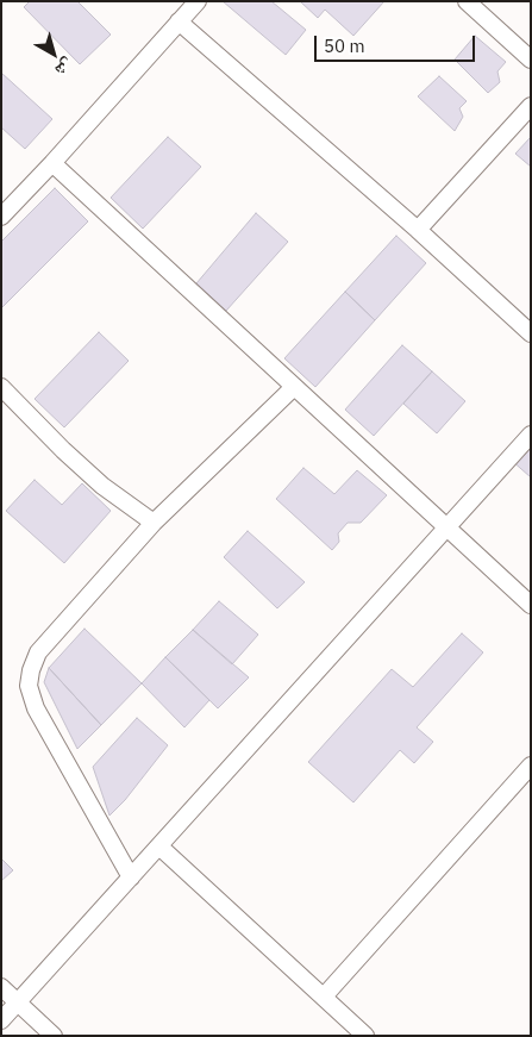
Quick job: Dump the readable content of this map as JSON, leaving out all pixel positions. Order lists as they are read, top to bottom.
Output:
{
  "scale_bar": "50 m",
  "north": "bottom right"
}
